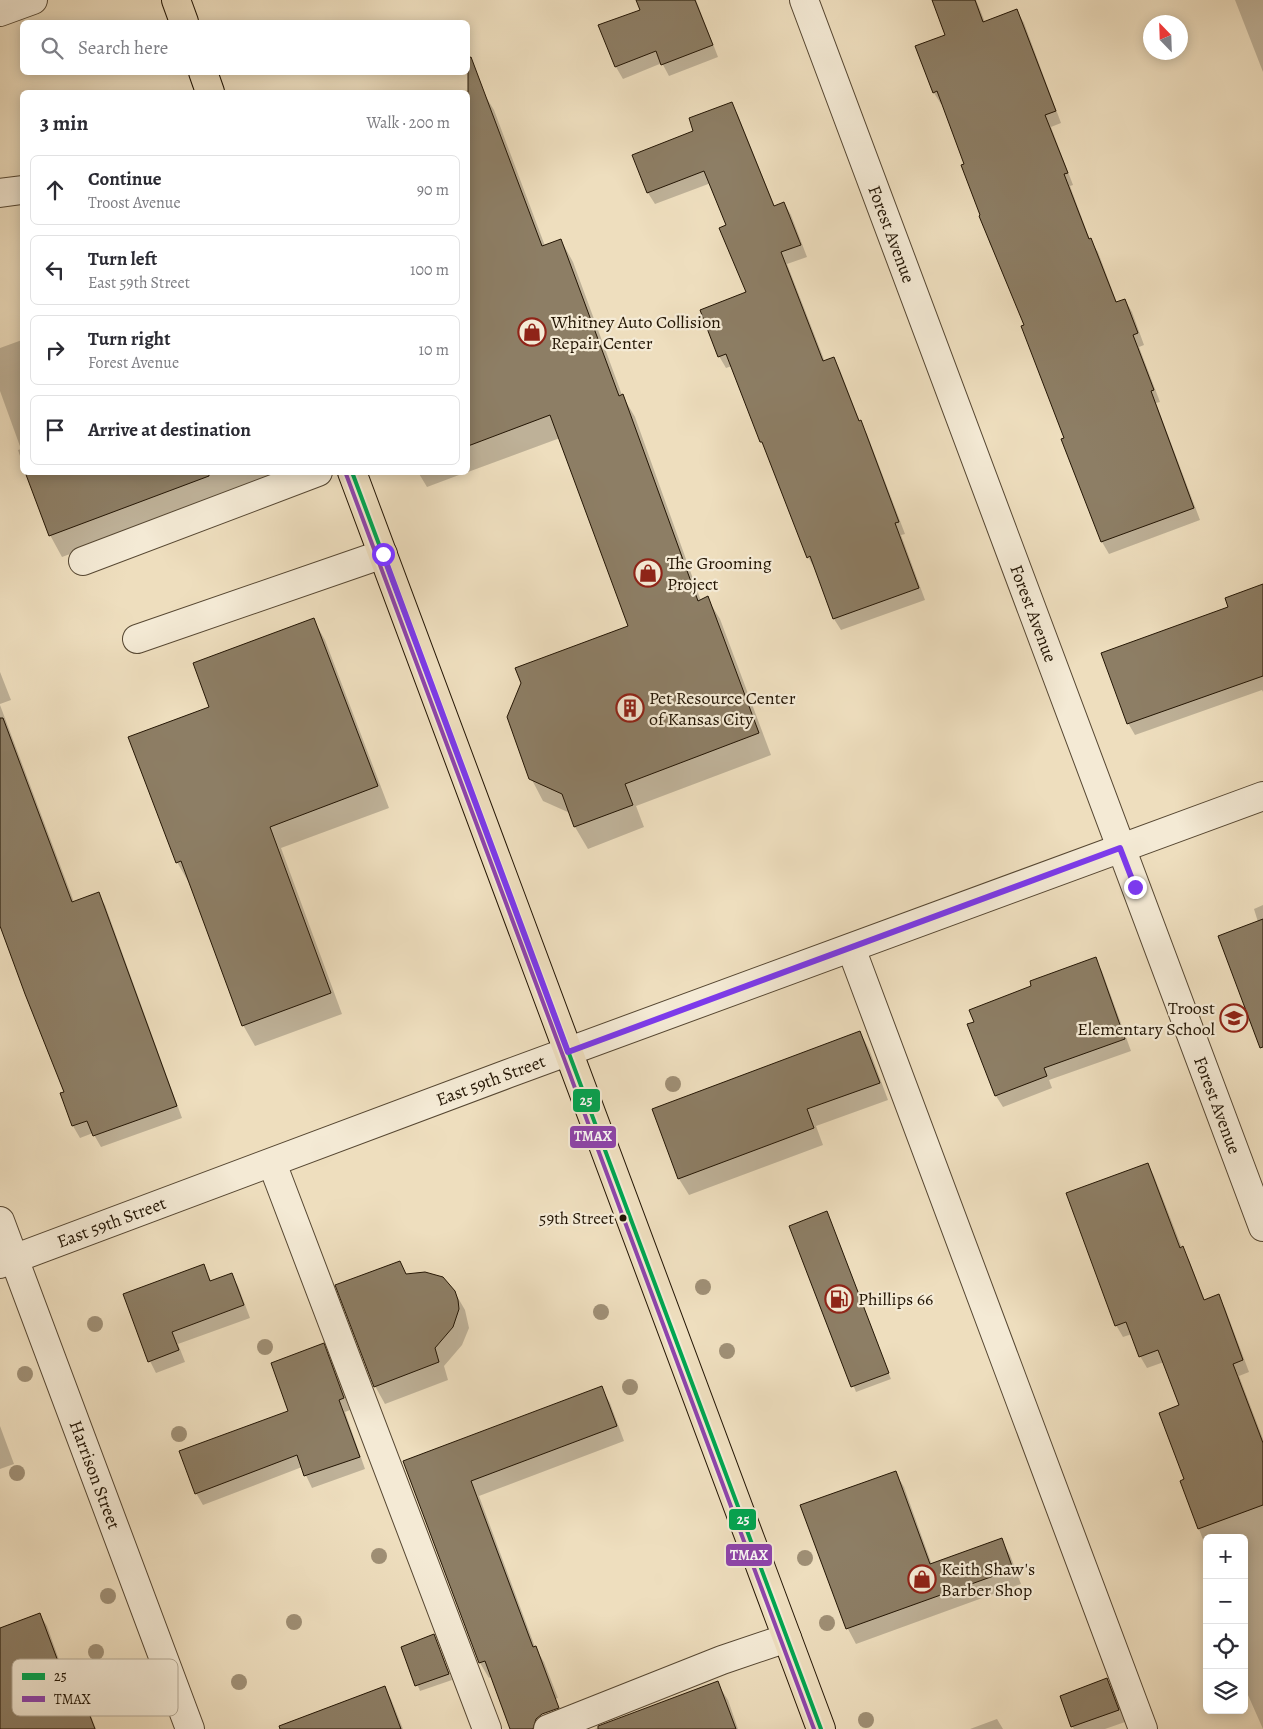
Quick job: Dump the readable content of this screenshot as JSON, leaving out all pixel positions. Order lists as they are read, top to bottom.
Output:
{
  "streets": {
    "street": ["Forest Avenue", "East 59th Street", "Harrison Street"]
  },
  "crossings": [
    ["Forest Avenue", "East 59th Street"],
    ["East 59th Street", "Harrison Street"]
  ],
  "places": {
    "shop": ["Whitney Auto Collision Repair Center", "The Grooming Project", "Keith Shaw's Barber Shop"],
    "building": ["Pet Resource Center of Kansas City"],
    "school or university": ["Troost Elementary School"],
    "other": ["59th Street"],
    "fuel station": ["Phillips 66"]
  },
  "lines": ["transit line 25", "transit line TMAX"],
  "legend": ["25", "TMAX"],
  "north": "top left",
  "page": {
    "search": "Search here",
    "heading": ["3 min", "Walk · 200 m"],
    "list": [
      ["Continue", "Troost Avenue", "90 m"],
      ["Turn left", "East 59th Street", "100 m"],
      ["Turn right", "Forest Avenue", "10 m"],
      "Arrive at destination"
    ],
    "map_buttons": ["+", "−"]
  }
}
